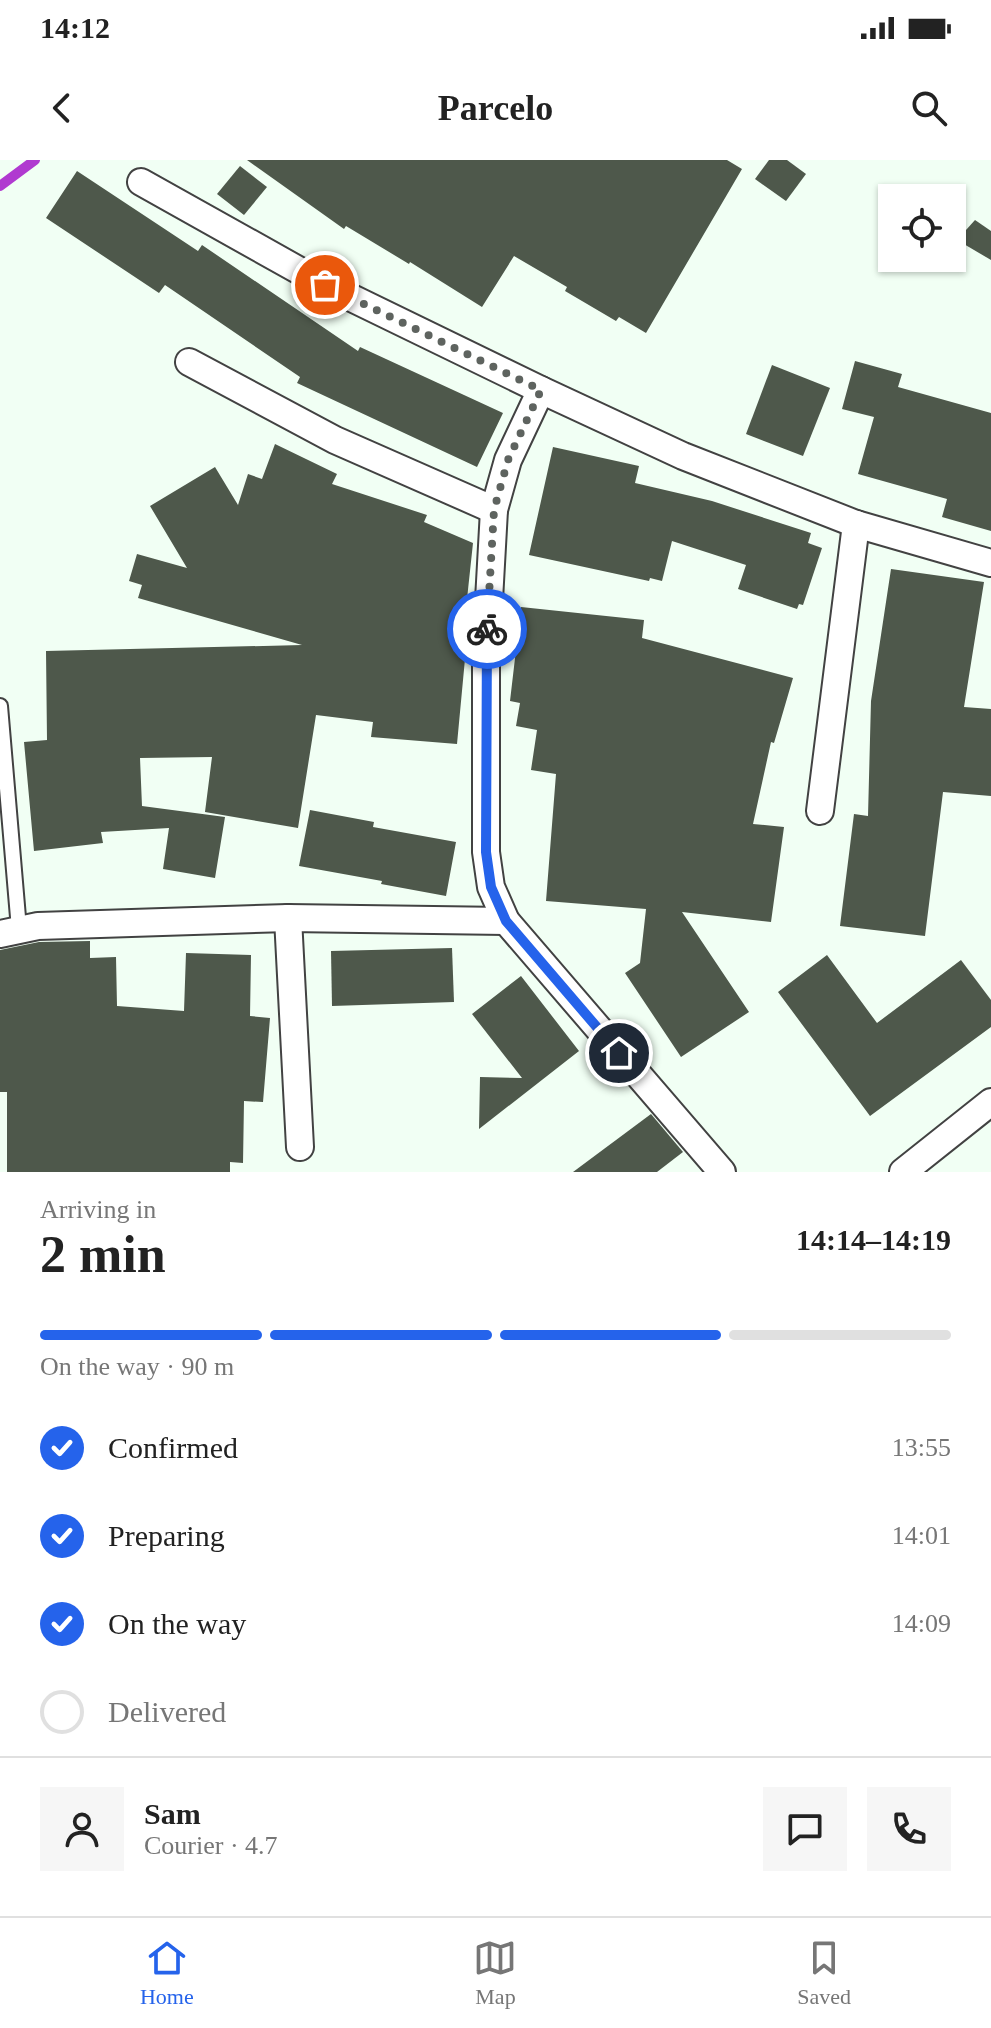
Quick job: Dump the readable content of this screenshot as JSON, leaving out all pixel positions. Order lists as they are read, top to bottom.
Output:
{
  "page": {
    "status": "14:12",
    "header": "Parcelo",
    "heading": ["2 min", "Arriving in", "14:14–14:19"],
    "panel": ["Sam", "Courier · 4.7"],
    "bar": "On the way · 90 m",
    "list": [
      ["Confirmed", "13:55"],
      ["Preparing", "14:01"],
      ["On the way", "14:09"],
      "Delivered"
    ],
    "tabs": ["Home", "Map", "Saved"]
  }
}
